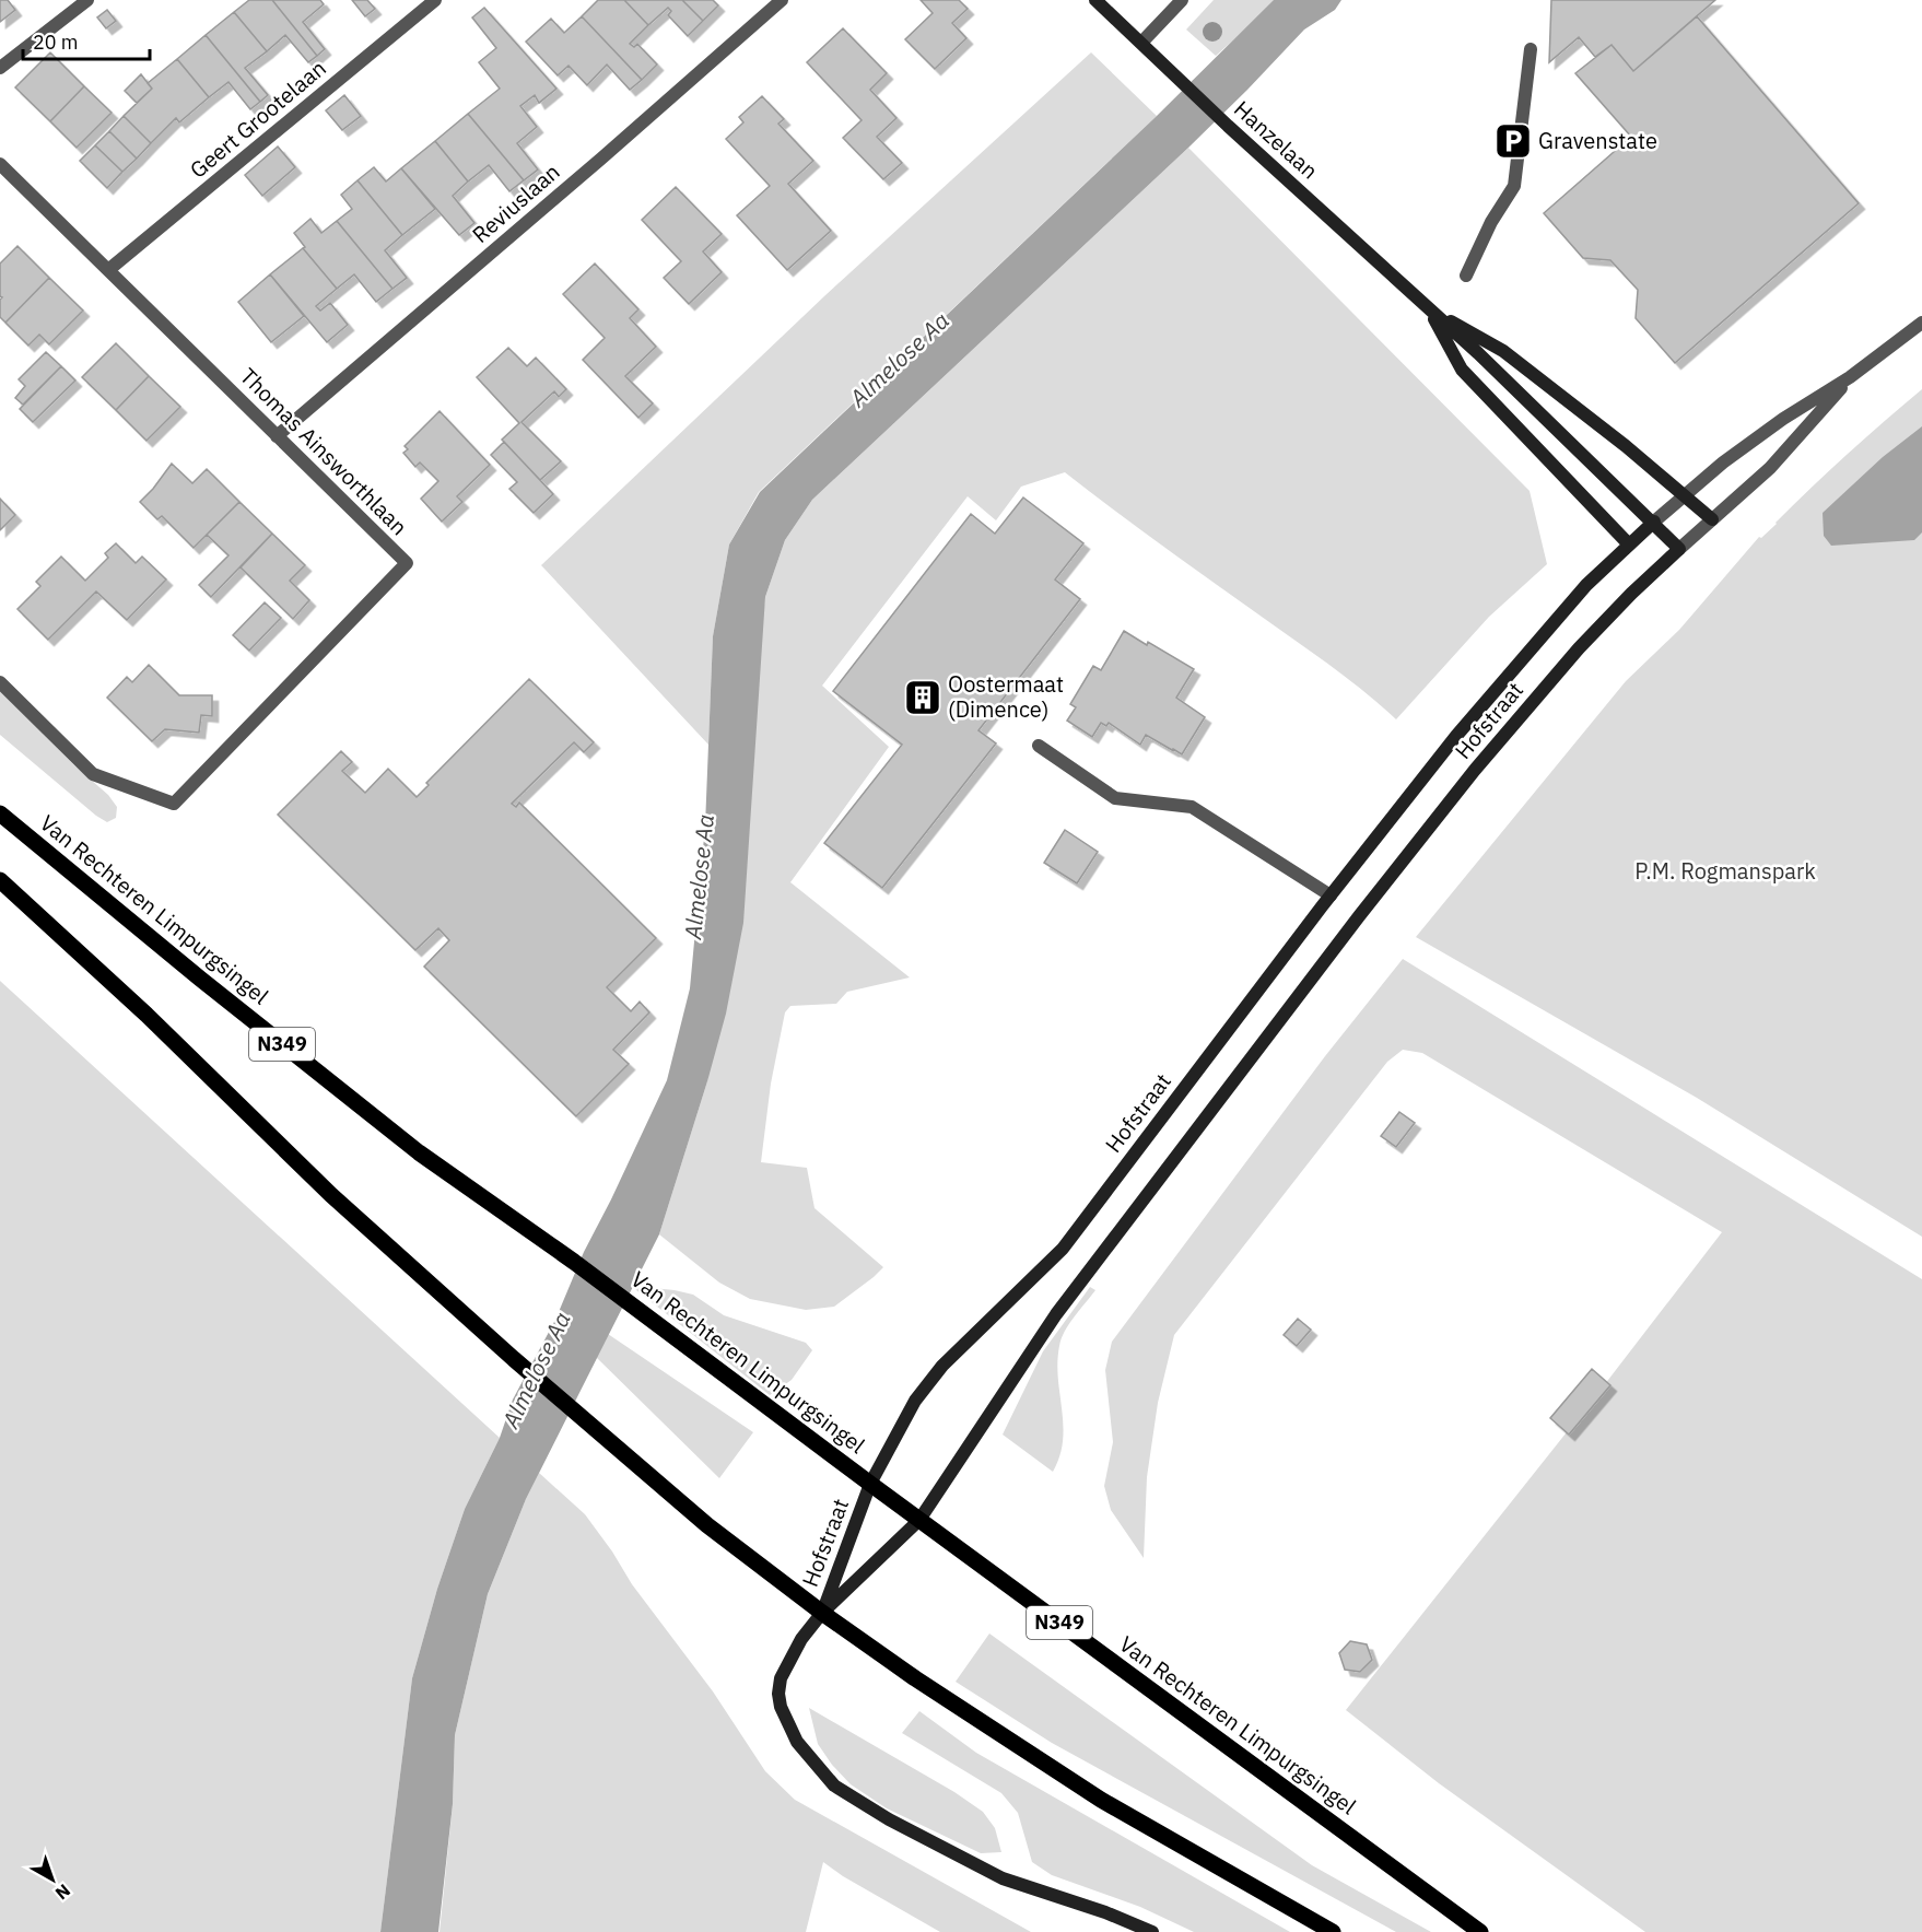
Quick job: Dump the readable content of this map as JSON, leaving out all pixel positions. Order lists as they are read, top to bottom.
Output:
{
  "streets": {
    "main road": ["Van Rechteren Limpurgsingel", "N349"],
    "street": [
      "Geert Grootelaan",
      "Hanzelaan",
      "Reviuslaan",
      "Thomas Ainsworthlaan",
      "Hofstraat"
    ]
  },
  "crossings": [
    ["Geert Grootelaan", "Thomas Ainsworthlaan"],
    ["Hanzelaan", "Hofstraat"],
    ["Reviuslaan", "Thomas Ainsworthlaan"],
    ["Hofstraat", "Van Rechteren Limpurgsingel"]
  ],
  "water": ["Almelose Aa"],
  "parks": ["P.M. Rogmanspark"],
  "places": {
    "parking": ["Gravenstate"],
    "building": ["Oostermaat (Dimence)"]
  },
  "scale_bar": "20 m",
  "north": "bottom right"
}
